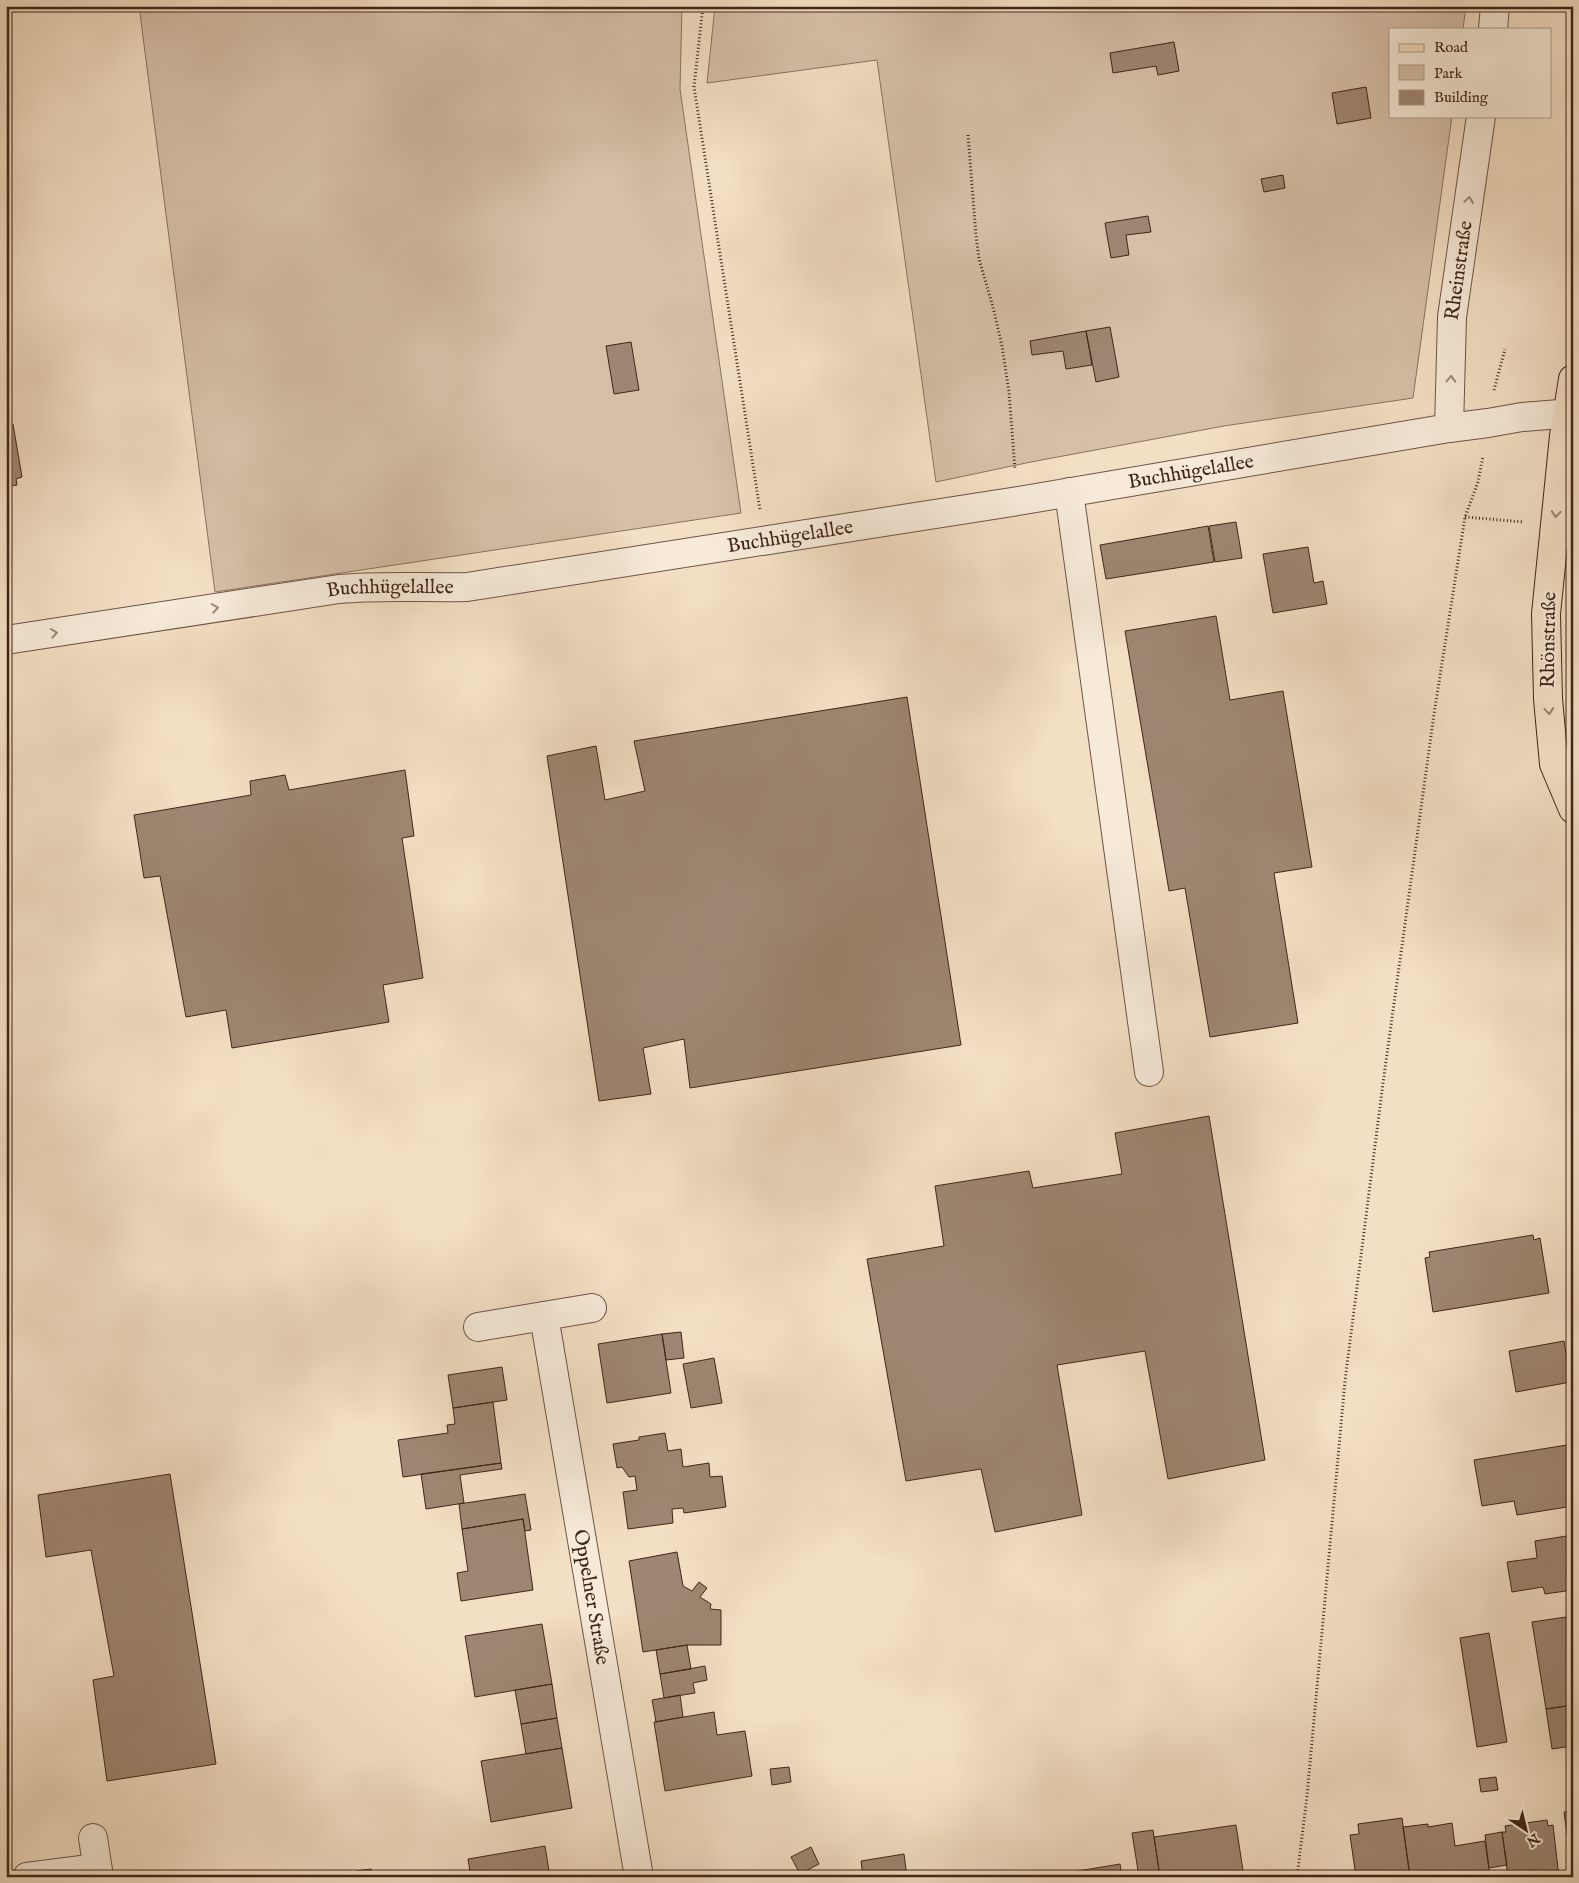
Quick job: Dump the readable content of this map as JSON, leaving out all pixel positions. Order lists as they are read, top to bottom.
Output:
{
  "streets": {
    "main road": ["Rhönstraße"],
    "street": ["Rheinstraße", "Buchhügelallee", "Oppelner Straße"]
  },
  "crossings": [
    ["Rheinstraße", "Buchhügelallee"],
    ["Buchhügelallee", "Rhönstraße"]
  ],
  "one_way": ["Rheinstraße", "Buchhügelallee", "Rhönstraße"],
  "legend": ["Road", "Park", "Building"],
  "north": "bottom right"
}
